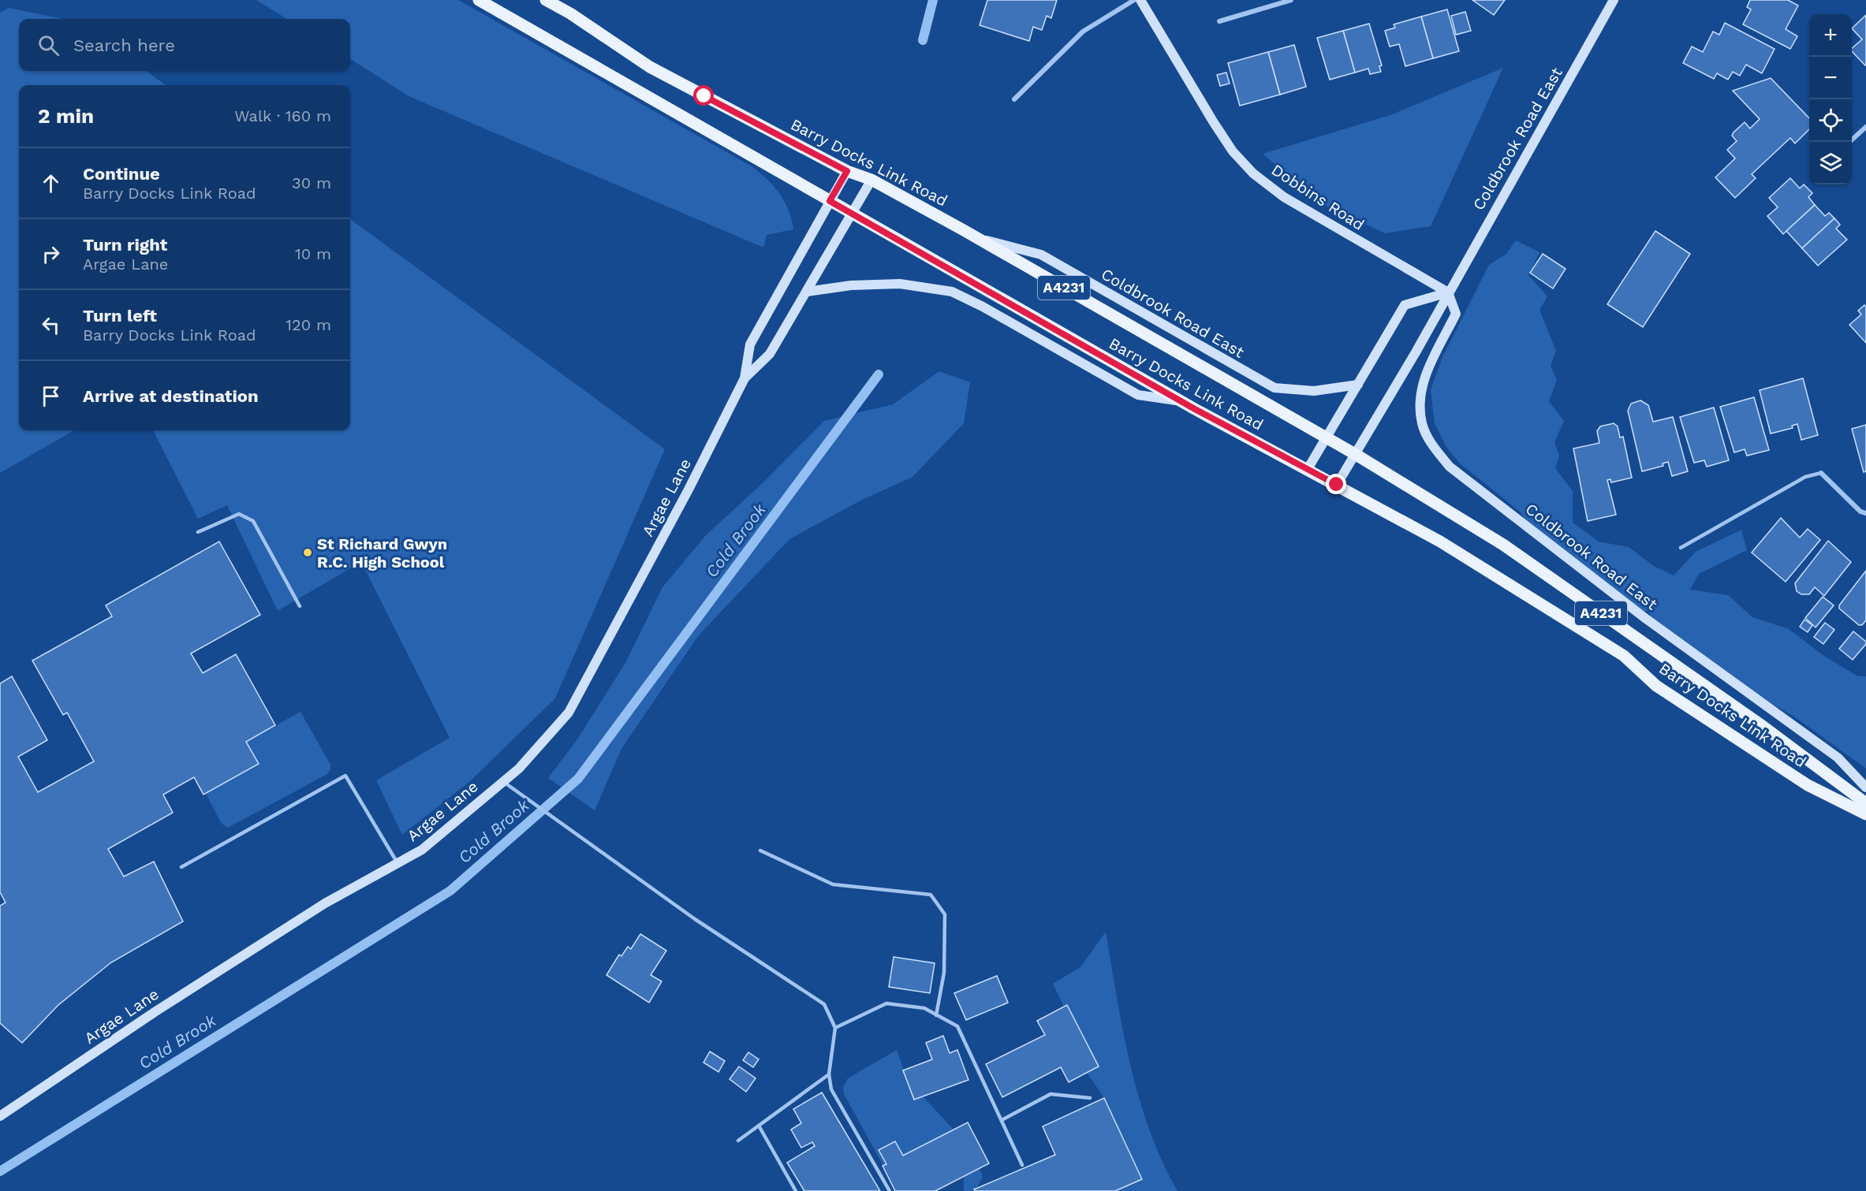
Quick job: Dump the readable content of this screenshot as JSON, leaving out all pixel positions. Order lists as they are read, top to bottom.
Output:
{
  "streets": {
    "main road": ["Barry Docks Link Road", "A4231"],
    "street": ["Coldbrook Road East", "Dobbins Road", "Argae Lane"]
  },
  "crossings": [
    ["Coldbrook Road East", "Barry Docks Link Road"],
    ["Coldbrook Road East", "Dobbins Road"],
    ["Barry Docks Link Road", "Argae Lane"]
  ],
  "water": ["Cold Brook"],
  "places": ["St Richard Gwyn R.C. High School"],
  "page": {
    "map_buttons": ["+", "−"],
    "search": "Search here",
    "heading": ["2 min", "Walk · 160 m"],
    "list": [
      ["Continue", "Barry Docks Link Road", "30 m"],
      ["Turn right", "Argae Lane", "10 m"],
      ["Turn left", "Barry Docks Link Road", "120 m"],
      "Arrive at destination"
    ]
  }
}
